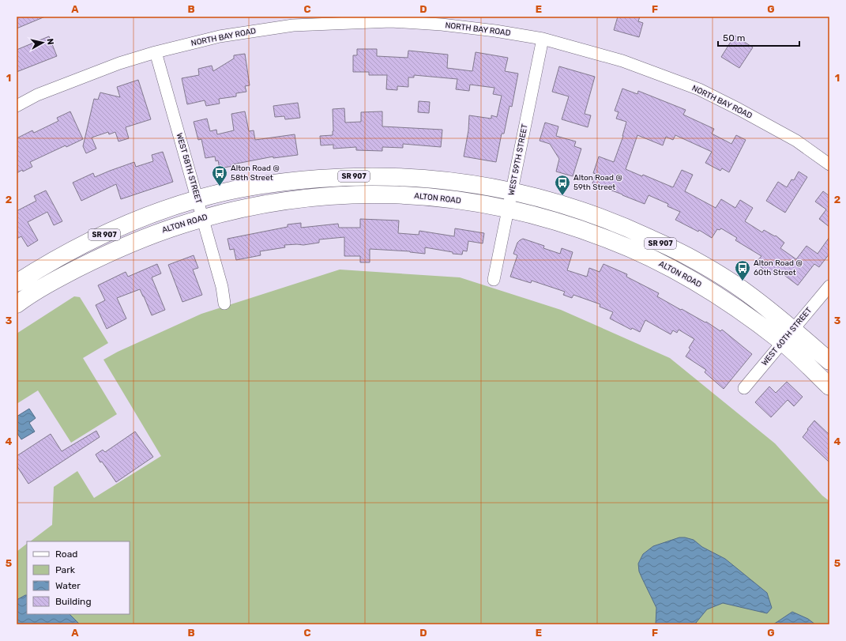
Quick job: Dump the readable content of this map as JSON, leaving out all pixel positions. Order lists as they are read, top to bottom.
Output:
{
  "streets": {
    "main road": ["SR 907", "ALTON ROAD"],
    "street": [
      "NORTH BAY ROAD",
      "WEST 59TH STREET",
      "WEST 58TH STREET",
      "WEST 60TH STREET"
    ]
  },
  "crossings": [
    ["NORTH BAY ROAD", "WEST 59TH STREET"],
    ["NORTH BAY ROAD", "WEST 58TH STREET"],
    ["WEST 59TH STREET", "ALTON ROAD"],
    ["WEST 58TH STREET", "ALTON ROAD"],
    ["ALTON ROAD", "WEST 60TH STREET"]
  ],
  "places": {
    "bus stop": ["Alton Road @ 58th Street", "Alton Road @ 59th Street", "Alton Road @ 60th Street"]
  },
  "legend": [
    "Road",
    "Park",
    "Water",
    "Building"
  ],
  "scale_bar": "50 m",
  "north": "right",
  "grid": {
    "columns": [
      "A",
      "B",
      "C",
      "D",
      "E",
      "F",
      "G"
    ],
    "rows": [
      "1",
      "2",
      "3",
      "4",
      "5"
    ]
  }
}
